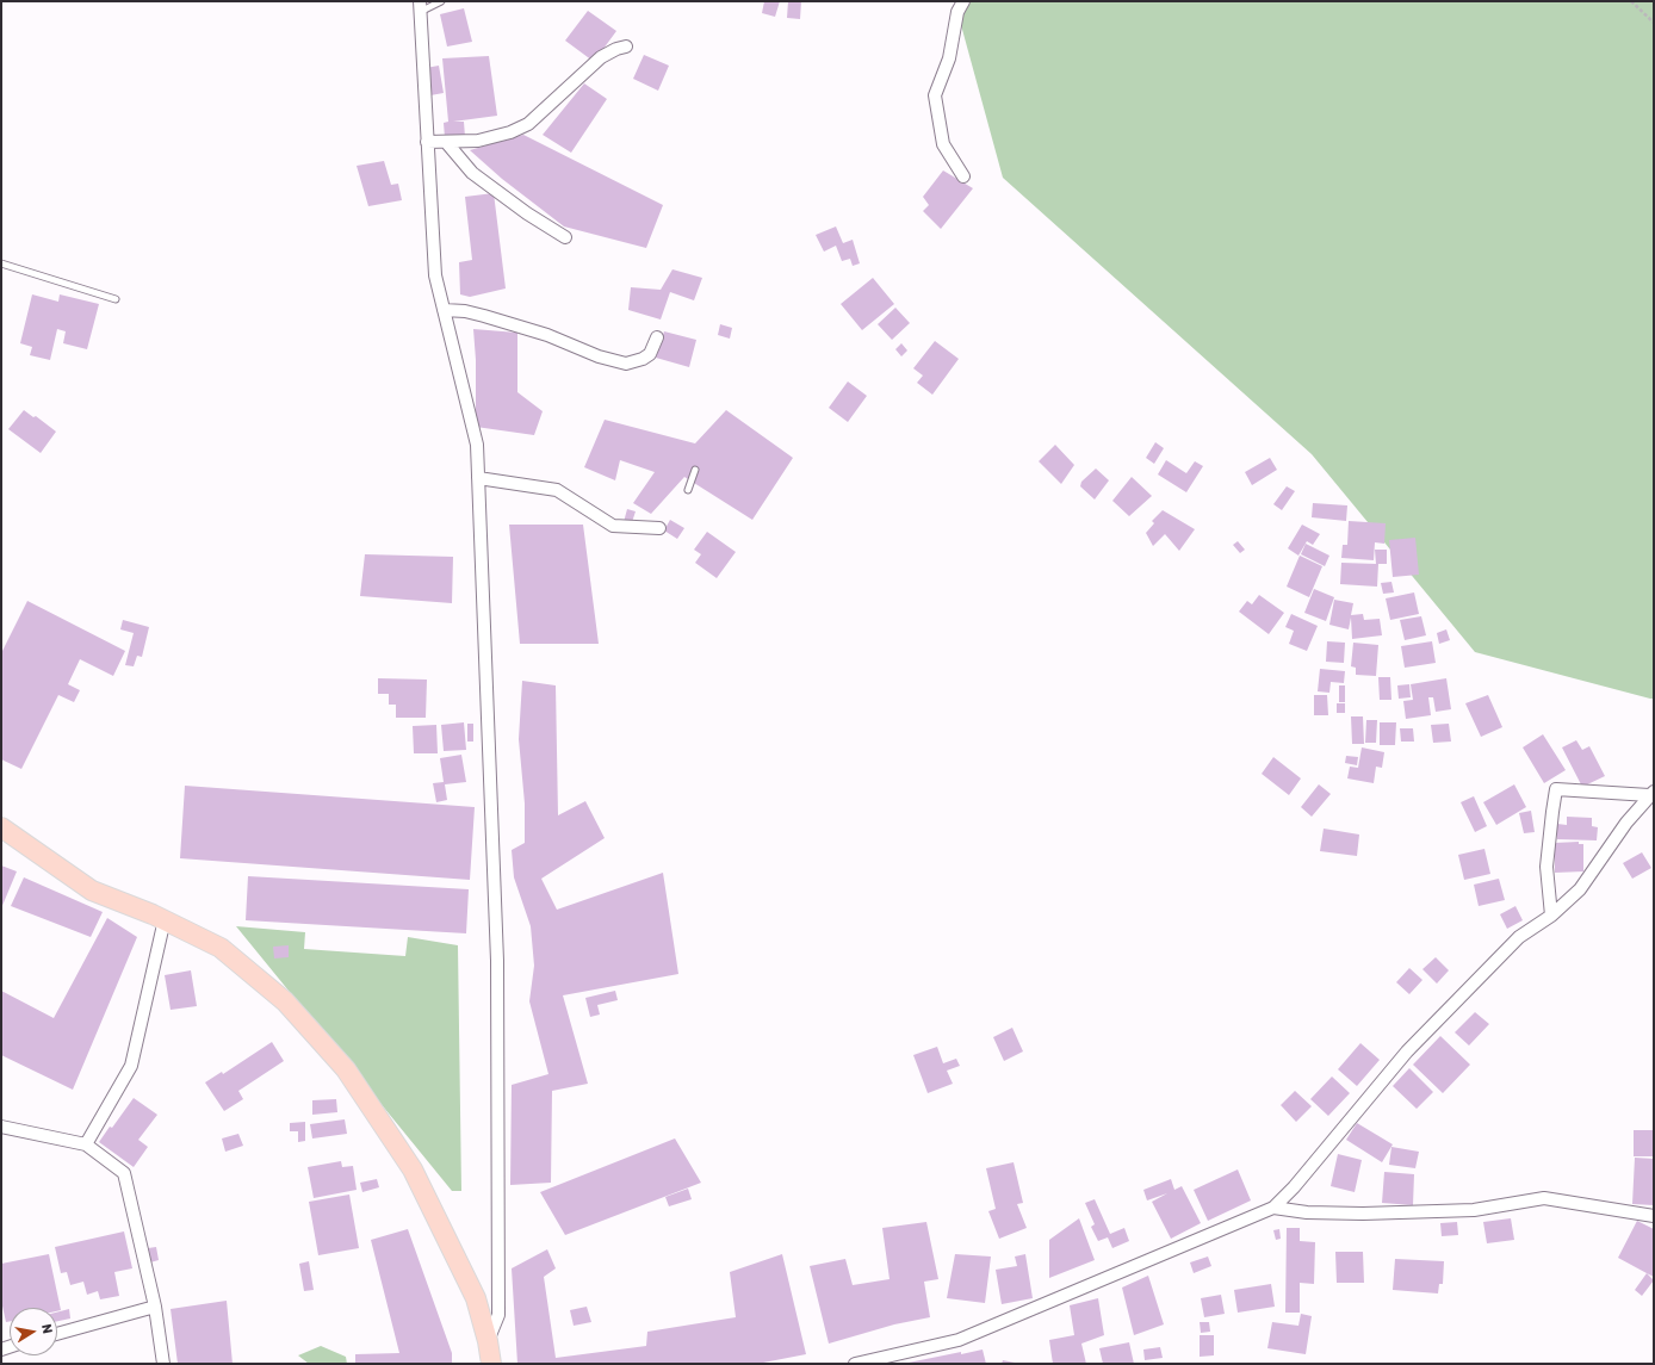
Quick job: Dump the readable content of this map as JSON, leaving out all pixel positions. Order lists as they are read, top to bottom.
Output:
{
  "north": "right"
}
